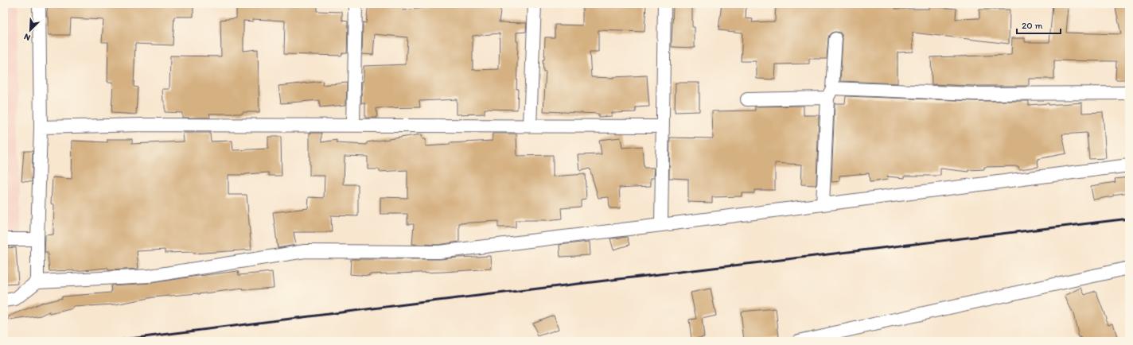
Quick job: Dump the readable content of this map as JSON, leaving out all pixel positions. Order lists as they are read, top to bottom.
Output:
{
  "scale_bar": "20 m",
  "north": "bottom left"
}
